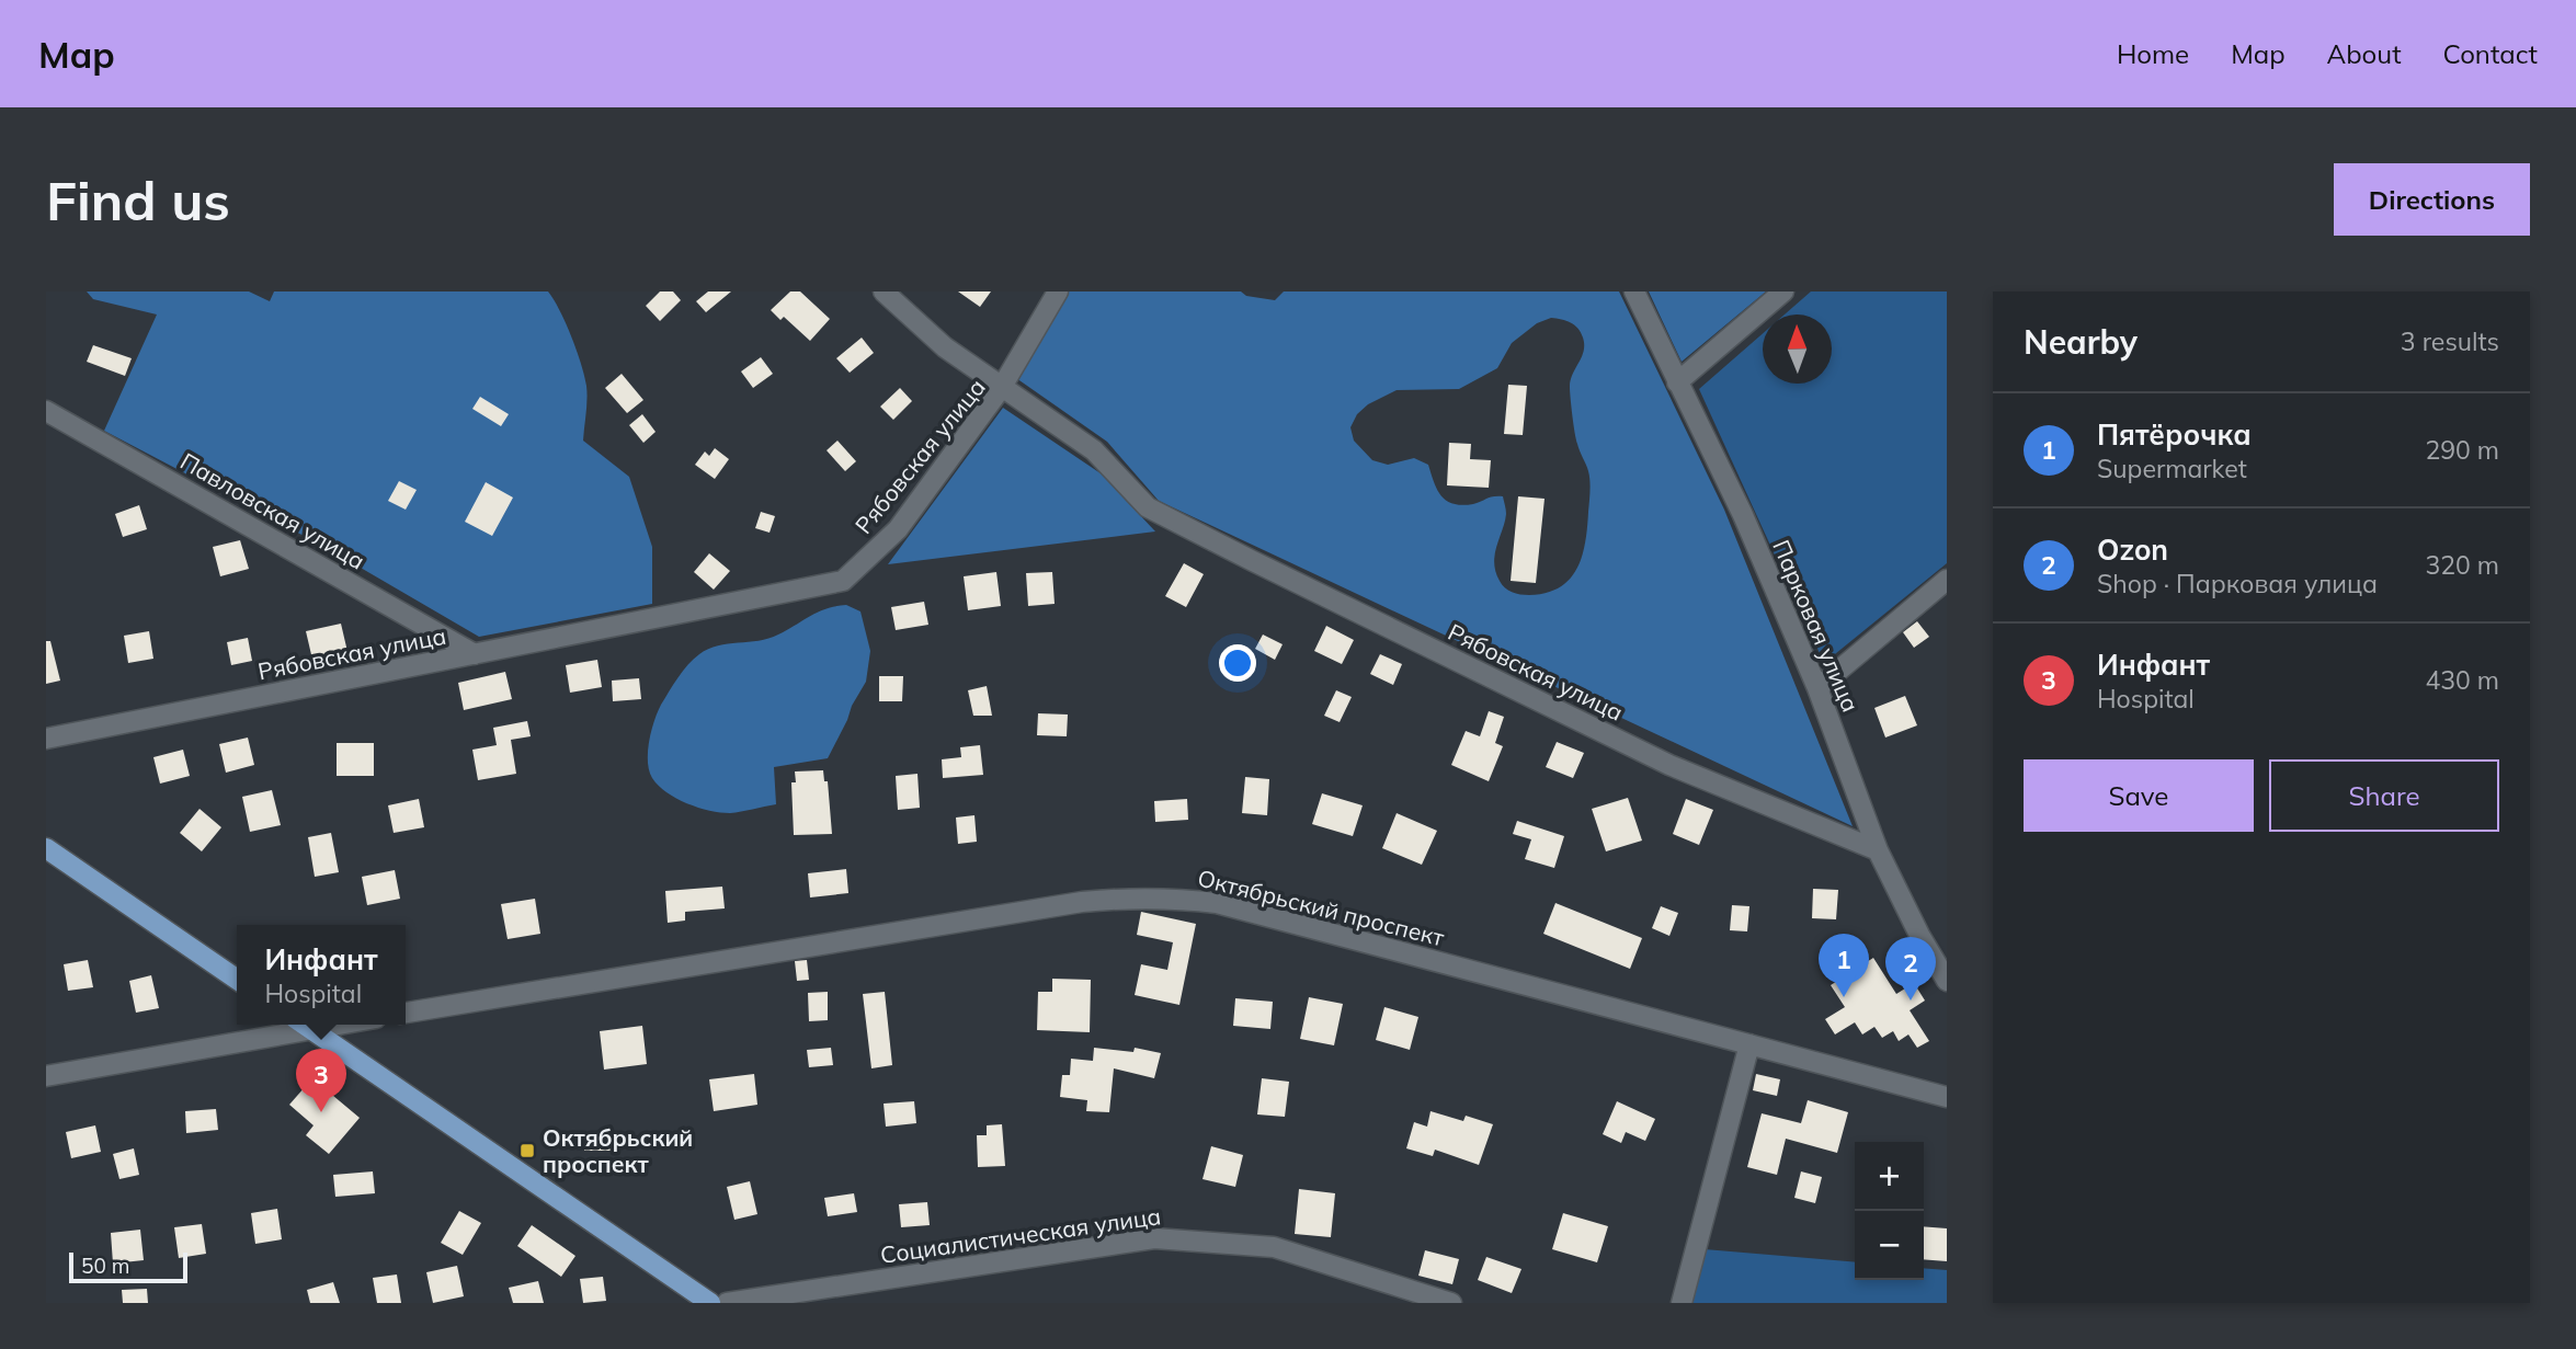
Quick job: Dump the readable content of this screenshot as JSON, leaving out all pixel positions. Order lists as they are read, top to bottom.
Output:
{
  "streets": {
    "street": [
      "Рябовская улица",
      "Павловская улица",
      "Парковая улица",
      "Октябрьский проспект",
      "Социалистическая улица"
    ]
  },
  "crossings": [
    ["Рябовская улица", "Павловская улица"],
    ["Рябовская улица", "Парковая улица"]
  ],
  "places": {
    "transit": ["Октябрьский проспект"]
  },
  "scale_bar": "50 m",
  "north": "top",
  "page": {
    "header": "Map",
    "nav": [
      "Home",
      "Map",
      "About",
      "Contact"
    ],
    "buttons": [
      "Directions",
      ["Save", "Share"]
    ],
    "title": "Find us",
    "heading": ["Nearby", "3 results"],
    "list": [
      {
        "mark": "1",
        "name": "Пятёрочка",
        "note": "Supermarket",
        "value": "290 m"
      },
      {
        "mark": "2",
        "name": "Ozon",
        "note": "Shop · Парковая улица",
        "value": "320 m"
      },
      {
        "mark": "3",
        "name": "Инфант",
        "note": "Hospital",
        "value": "430 m"
      }
    ],
    "popup": ["Инфант", "Hospital"],
    "pins": ["1", "2", "3"],
    "map_buttons": ["+", "−"],
    "scale": "50 m"
  }
}
